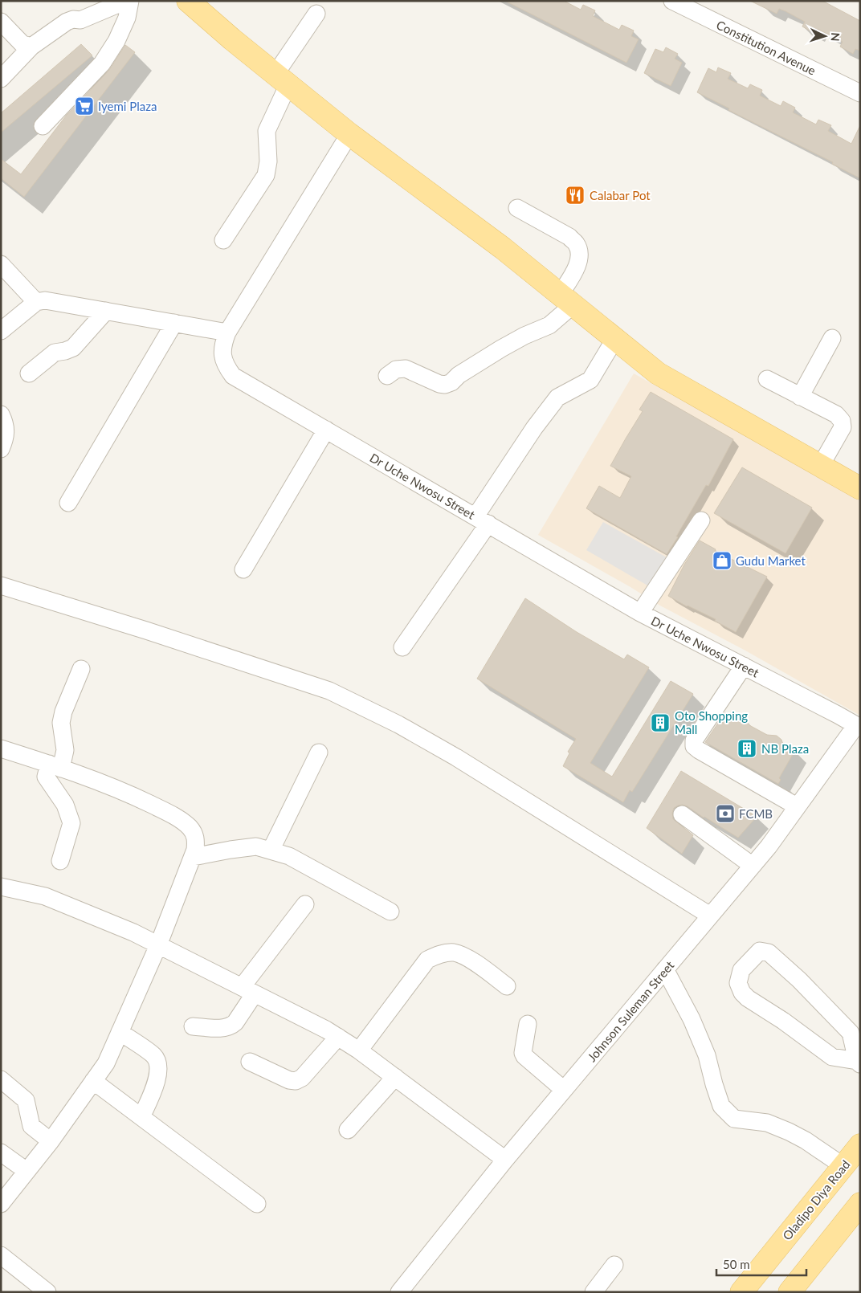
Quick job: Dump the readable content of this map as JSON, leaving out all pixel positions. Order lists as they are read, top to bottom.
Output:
{
  "streets": {
    "main road": ["Oladipo Diya Road"],
    "street": ["Constitution Avenue", "Dr Uche Nwosu Street", "Johnson Suleman Street"]
  },
  "crossings": [
    ["Dr Uche Nwosu Street", "Johnson Suleman Street"]
  ],
  "places": {
    "supermarket": ["Iyemi Plaza"],
    "restaurant": ["Calabar Pot"],
    "shop": ["Gudu Market"],
    "building": ["Oto Shopping Mall", "NB Plaza"],
    "bank": ["FCMB"]
  },
  "scale_bar": "50 m",
  "north": "right"
}
